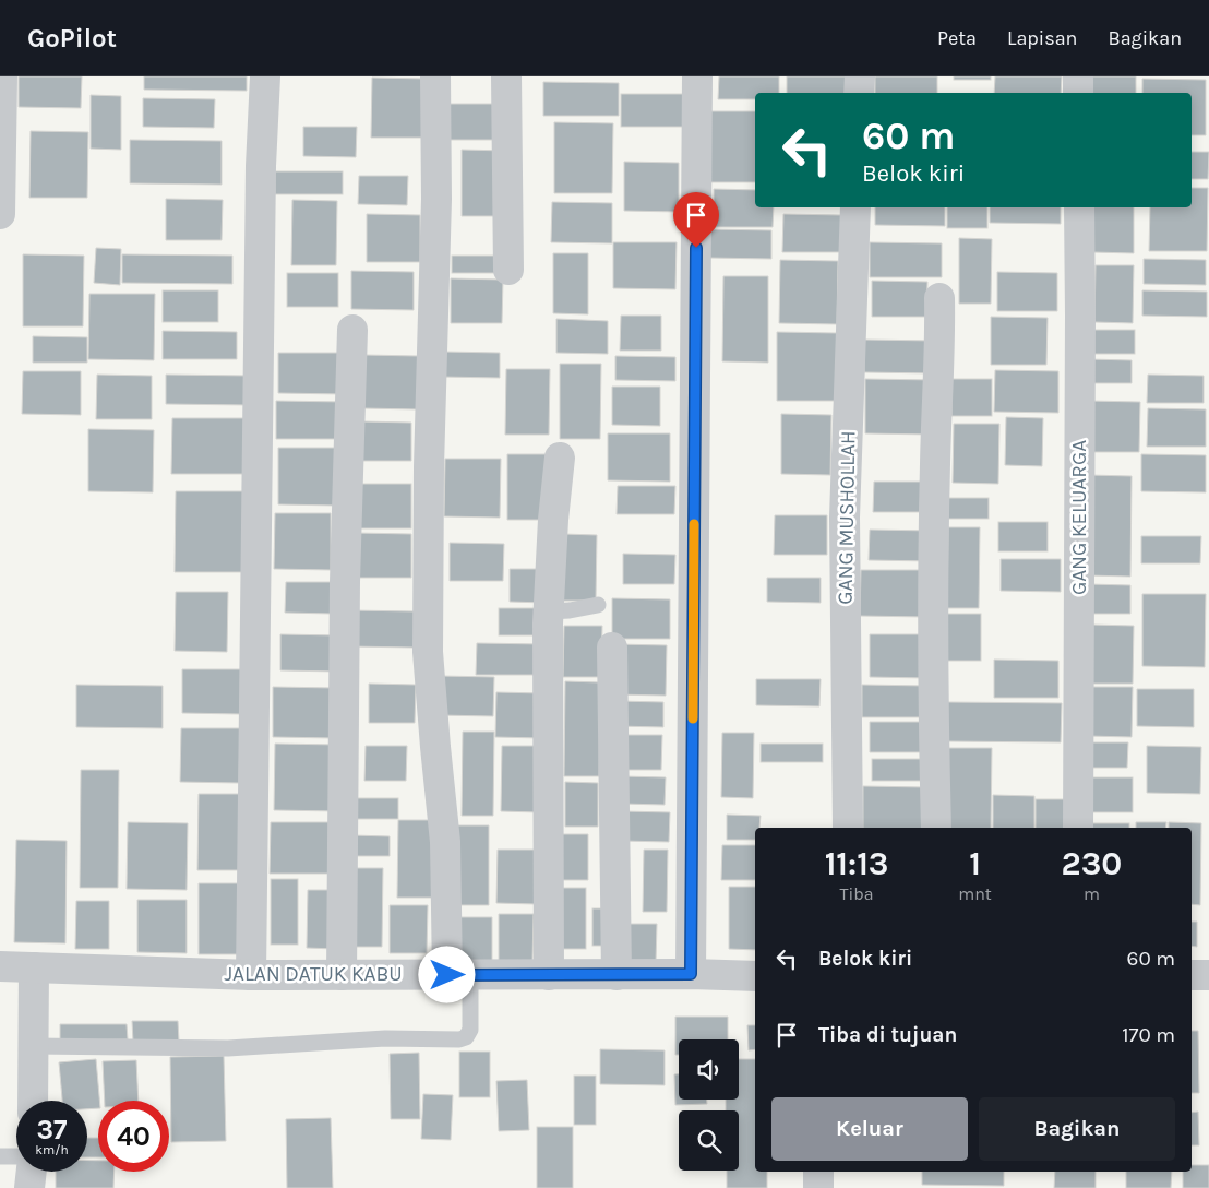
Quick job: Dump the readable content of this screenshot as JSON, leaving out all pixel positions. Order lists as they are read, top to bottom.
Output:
{
  "streets": {
    "street": ["GANG MUSHOLLAH", "GANG KELUARGA", "JALAN DATUK KABU"]
  },
  "page": {
    "header": "GoPilot",
    "nav": ["Peta", "Lapisan", "Bagikan"],
    "turn": ["60 m", "Belok kiri"],
    "eta": [
      "11:13",
      "Tiba",
      "1",
      "mnt",
      "230",
      "m"
    ],
    "list": [
      {
        "name": "Belok kiri",
        "value": "60 m"
      },
      {
        "name": "Tiba di tujuan",
        "value": "170 m"
      }
    ],
    "buttons": ["Keluar", "Bagikan"],
    "speed": "37 km/h",
    "limit": "40"
  }
}
